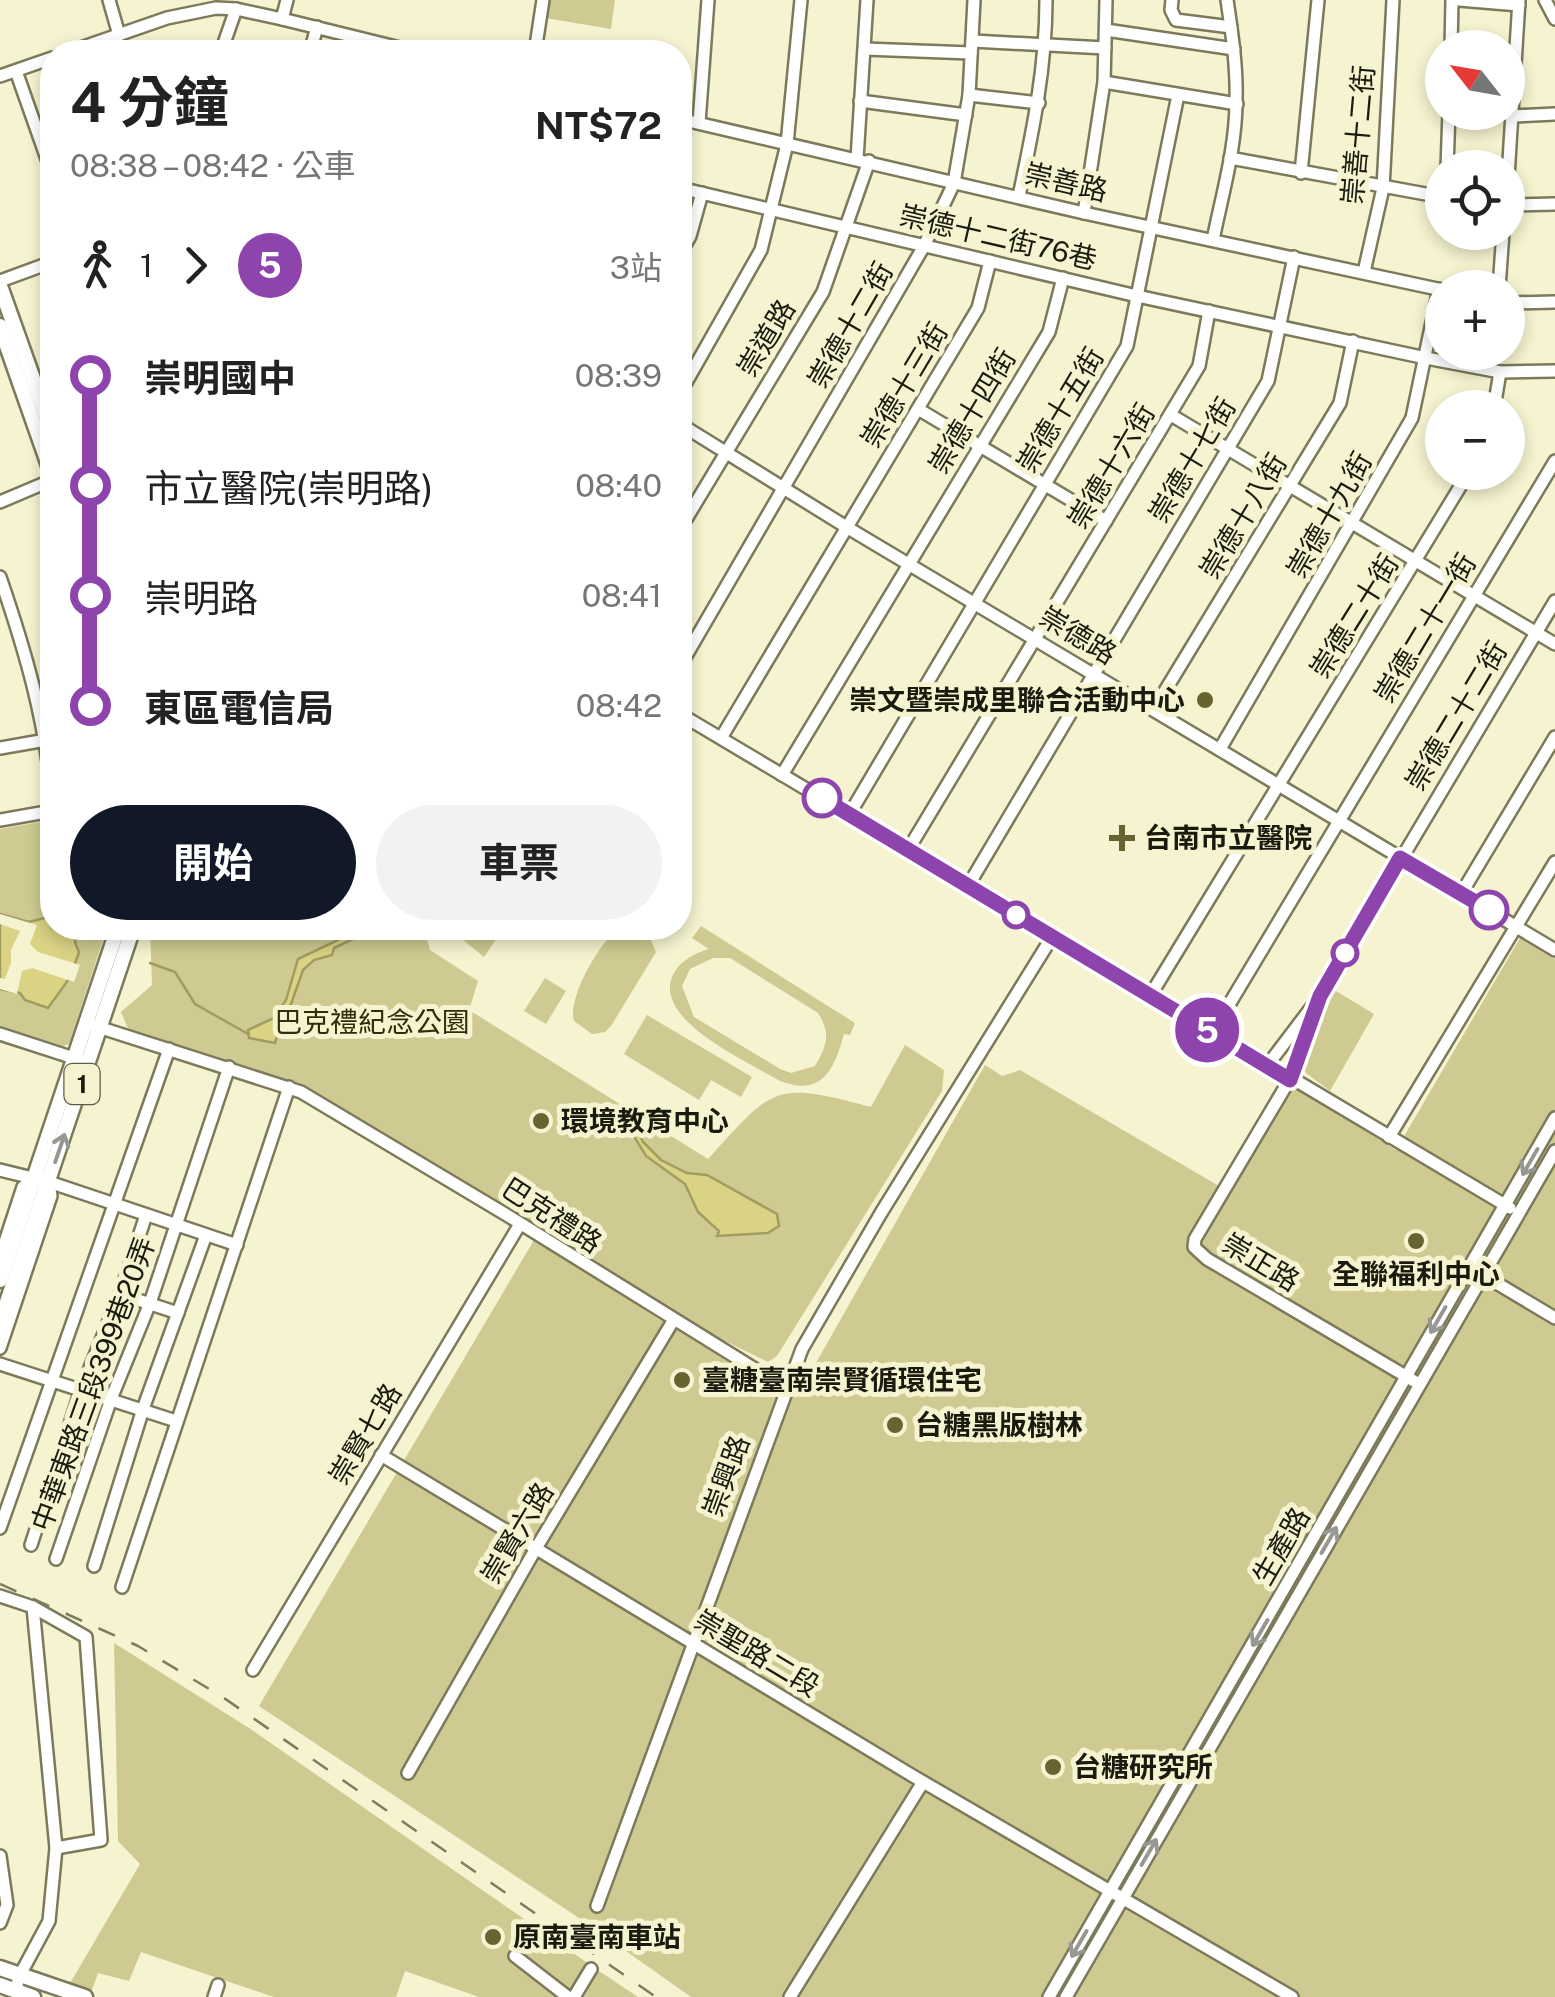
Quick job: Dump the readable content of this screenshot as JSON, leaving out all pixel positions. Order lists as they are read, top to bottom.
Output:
{
  "streets": {
    "main road": ["1"],
    "street": [
      "崇善十二街",
      "崇善路",
      "崇德十二街76巷",
      "崇德十二街",
      "崇道路",
      "崇德十三街",
      "崇德十五街",
      "崇德十四街",
      "崇德十七街",
      "崇德十六街",
      "崇德十九街",
      "崇德十八街",
      "崇德二十街",
      "崇德二十一街",
      "崇德路",
      "崇德二十二街",
      "巴克禮路",
      "崇正路",
      "中華東路三段399巷20弄",
      "崇賢七路",
      "崇興路",
      "崇賢六路",
      "生產路",
      "崇聖路二段"
    ]
  },
  "crossings": [
    ["崇善十二街", "崇善路"],
    ["崇善路", "崇德十二街"],
    ["崇善路", "崇道路"],
    ["崇善路", "崇德十五街"],
    ["崇善路", "崇德十七街"],
    ["崇德十二街76巷", "崇德十二街"],
    ["崇德十二街76巷", "崇道路"],
    ["崇德十二街76巷", "崇德十三街"],
    ["崇德十二街76巷", "崇德十五街"],
    ["崇德十二街76巷", "崇德十四街"],
    ["崇德十二街76巷", "崇德十七街"],
    ["崇德十二街76巷", "崇德十六街"],
    ["崇德十二街76巷", "崇德十八街"],
    ["崇德十二街", "崇德路"],
    ["崇道路", "崇德路"],
    ["崇德十三街", "崇德路"],
    ["崇德十五街", "崇德路"],
    ["崇德十四街", "崇德路"],
    ["崇德十七街", "崇德路"],
    ["崇德十六街", "崇德路"],
    ["崇德十九街", "崇德路"],
    ["崇德十八街", "崇德路"],
    ["崇德二十街", "崇德路"],
    ["崇德二十一街", "崇德路"],
    ["崇德路", "崇德二十二街"],
    ["1", "巴克禮路"],
    ["巴克禮路", "中華東路三段399巷20弄"],
    ["巴克禮路", "崇賢七路"],
    ["巴克禮路", "崇興路"],
    ["巴克禮路", "崇賢六路"],
    ["崇正路", "生產路"],
    ["崇賢七路", "崇聖路二段"],
    ["崇興路", "崇聖路二段"],
    ["崇賢六路", "崇聖路二段"],
    ["生產路", "崇聖路二段"]
  ],
  "parks": ["巴克禮紀念公園"],
  "places": {
    "other": [
      "崇文暨崇成里聯合活動中心",
      "環境教育中心",
      "全聯福利中心",
      "臺糖臺南崇賢循環住宅",
      "台糖黑版樹林",
      "台糖研究所",
      "原南臺南車站"
    ],
    "health": ["台南市立醫院"]
  },
  "lines": ["bus line 5"],
  "north": "top left",
  "page": {
    "on_map": "5",
    "map_buttons": ["+", "−"],
    "heading": ["4 分鐘", "08:38 – 08:42 · 公車", "NT$72"],
    "legs": ["1", "5", "3站"],
    "list": [
      {
        "name": "崇明國中",
        "value": "08:39"
      },
      {
        "name": "市立醫院(崇明路)",
        "value": "08:40"
      },
      {
        "name": "崇明路",
        "value": "08:41"
      },
      {
        "name": "東區電信局",
        "value": "08:42"
      }
    ],
    "buttons": ["開始", "車票"]
  }
}
